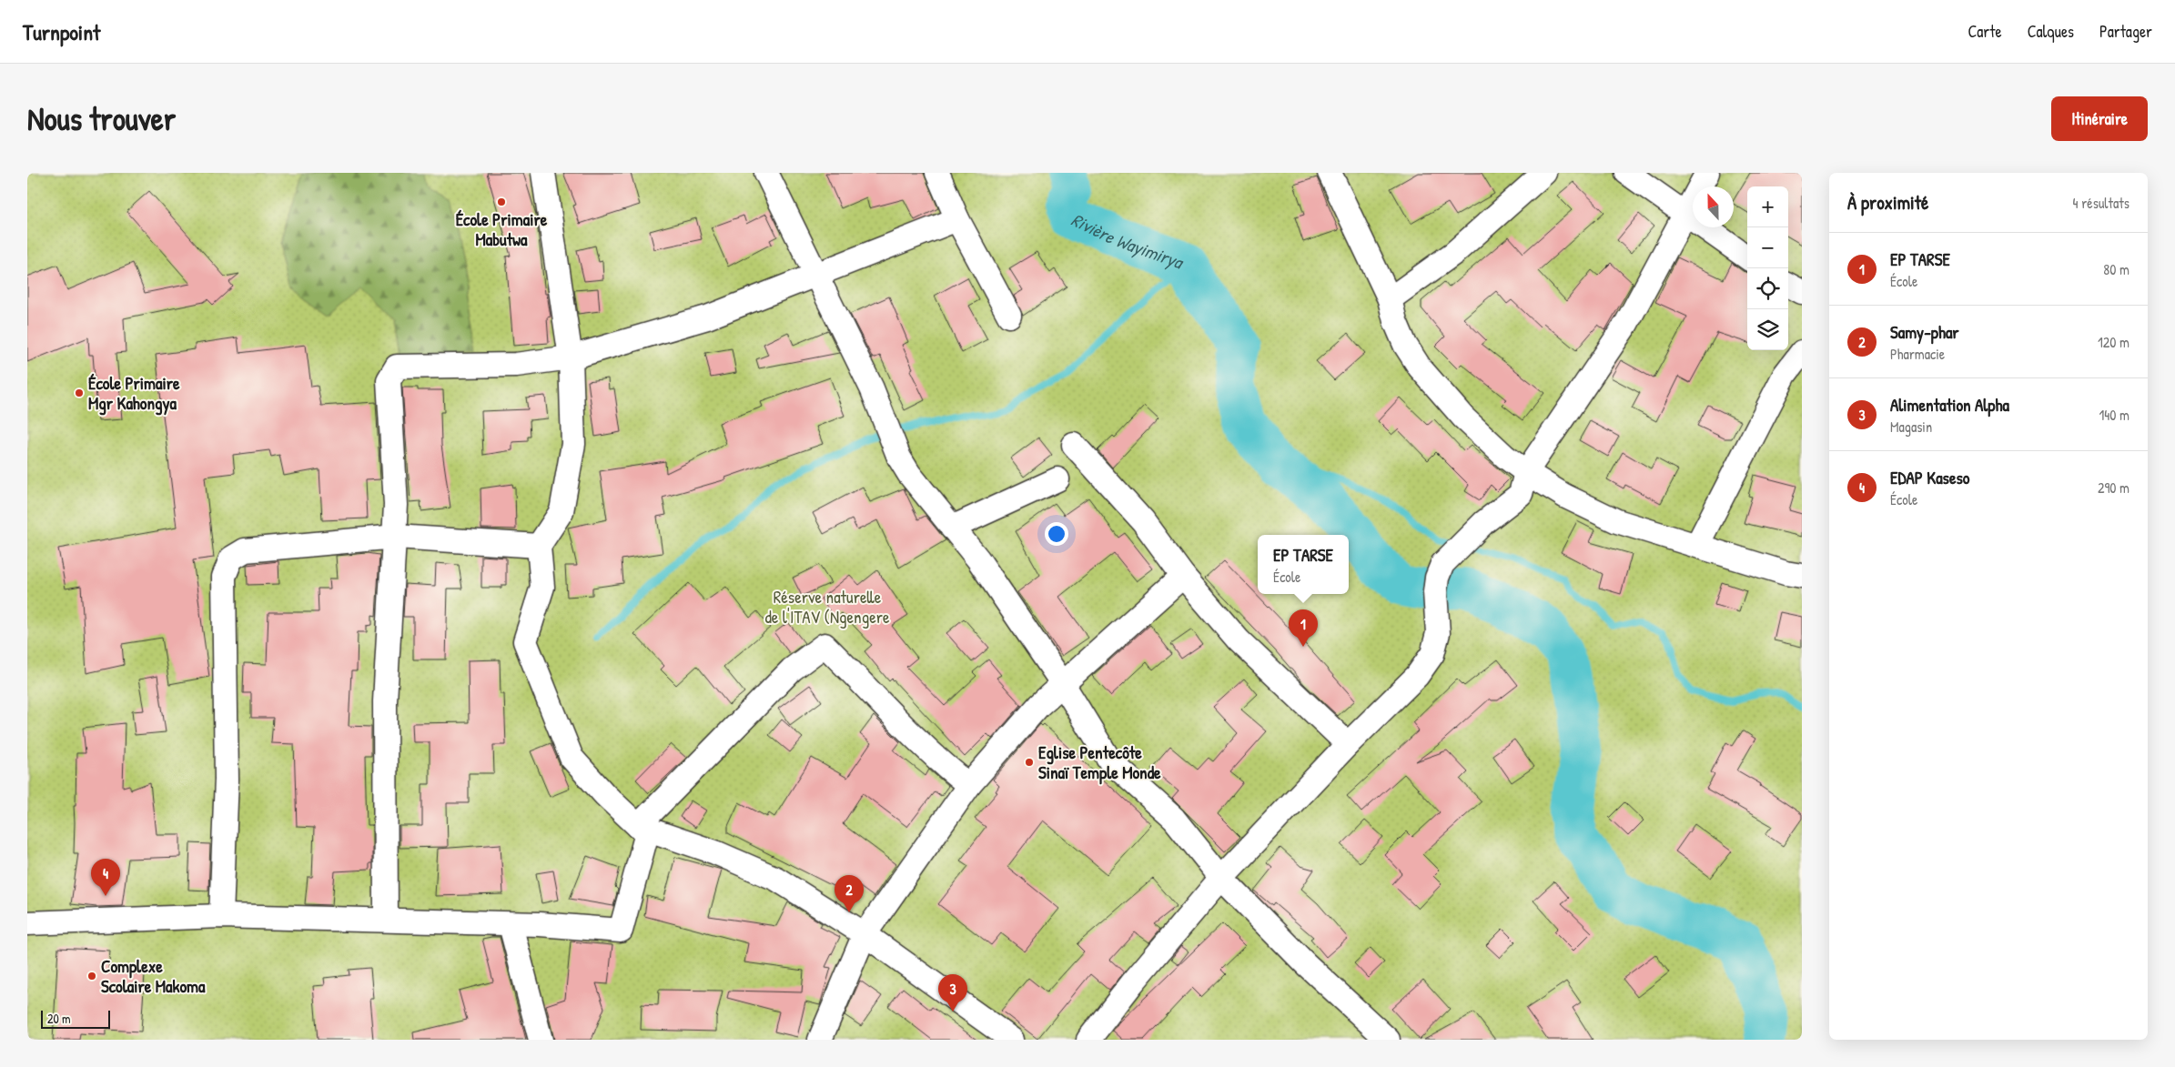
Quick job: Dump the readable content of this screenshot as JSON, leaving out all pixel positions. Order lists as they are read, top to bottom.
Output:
{
  "water": ["Rivière Wayimirya"],
  "parks": ["Réserve naturelle de l'ITAV (Ngengere"],
  "places": [
    "École Primaire Mabutwa",
    "École Primaire Mgr Kahongya",
    "Eglise Pentecôte Sinaï Temple Monde",
    "Complexe Scolaire Makoma"
  ],
  "scale_bar": "20 m",
  "north": "top",
  "page": {
    "header": "Turnpoint",
    "nav": ["Carte", "Calques", "Partager"],
    "buttons": "Itinéraire",
    "title": "Nous trouver",
    "heading": ["À proximité", "4 résultats"],
    "map_buttons": ["+", "−"],
    "list": [
      {
        "mark": "1",
        "name": "EP TARSE",
        "note": "École",
        "value": "80 m"
      },
      {
        "mark": "2",
        "name": "Samy-phar",
        "note": "Pharmacie",
        "value": "120 m"
      },
      {
        "mark": "3",
        "name": "Alimentation Alpha",
        "note": "Magasin",
        "value": "140 m"
      },
      {
        "mark": "4",
        "name": "EDAP Kaseso",
        "note": "École",
        "value": "290 m"
      }
    ],
    "popup": ["EP TARSE", "École"],
    "pins": [
      "1",
      "4",
      "2",
      "3"
    ],
    "scale": "20 m"
  }
}
